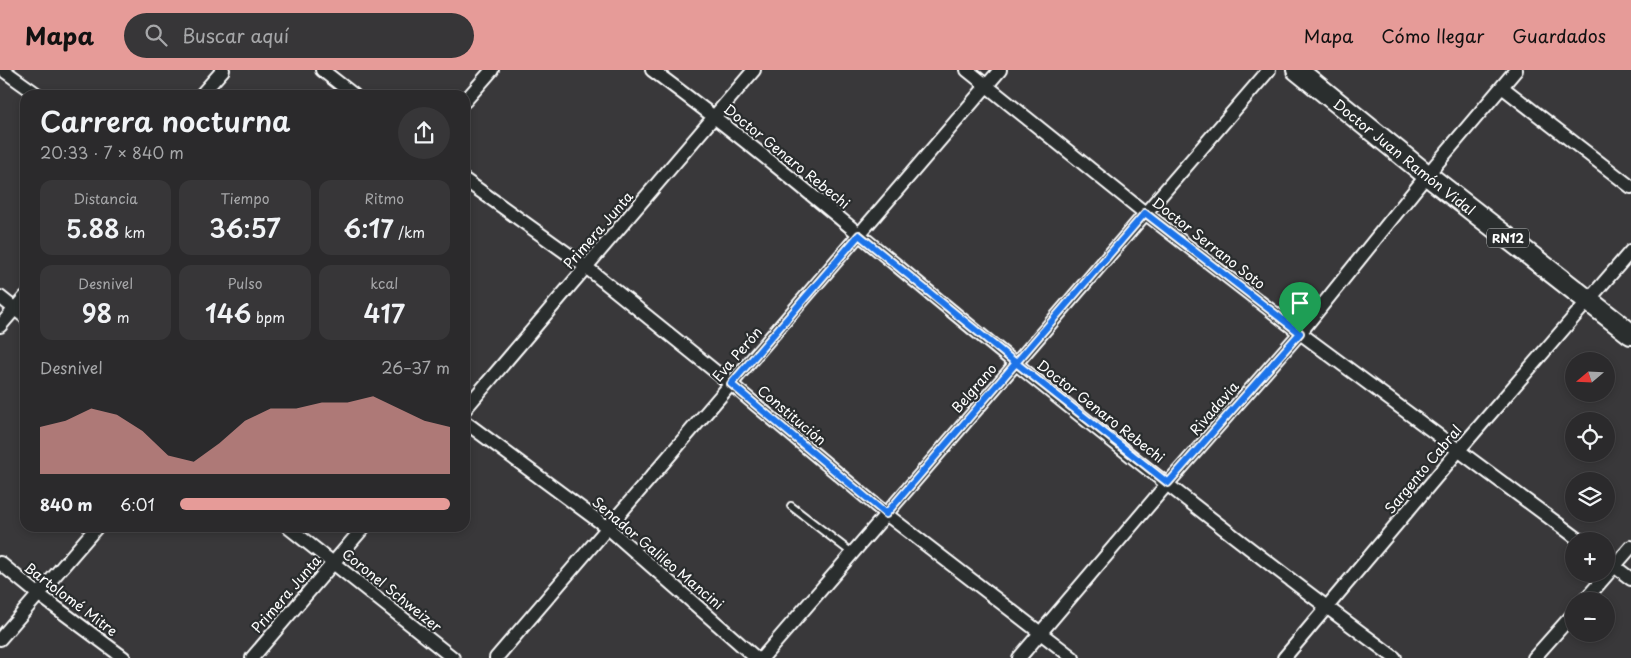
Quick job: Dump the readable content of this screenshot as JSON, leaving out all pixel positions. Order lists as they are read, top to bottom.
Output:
{
  "streets": {
    "highway": ["Doctor Juan Ramón Vidal", "RN12"],
    "street": [
      "Doctor Genaro Rebechi",
      "Primera Junta",
      "Doctor Serrano Soto",
      "Eva Perón",
      "Belgrano",
      "Rivadavia",
      "Constitución",
      "Sargento Cabral",
      "Senador Galileo Mancini",
      "Coronel Schweizer",
      "Bartolomé Mitre"
    ]
  },
  "crossings": [
    ["Doctor Genaro Rebechi", "Primera Junta"],
    ["Doctor Genaro Rebechi", "Eva Perón"],
    ["Doctor Genaro Rebechi", "Belgrano"],
    ["Doctor Genaro Rebechi", "Rivadavia"],
    ["Doctor Genaro Rebechi", "Sargento Cabral"],
    ["Doctor Juan Ramón Vidal", "Rivadavia"],
    ["Doctor Juan Ramón Vidal", "Sargento Cabral"],
    ["Primera Junta", "Constitución"],
    ["Primera Junta", "Coronel Schweizer"],
    ["Doctor Serrano Soto", "Eva Perón"],
    ["Doctor Serrano Soto", "Belgrano"],
    ["Doctor Serrano Soto", "Rivadavia"],
    ["Doctor Serrano Soto", "Sargento Cabral"],
    ["Eva Perón", "Constitución"],
    ["Eva Perón", "Senador Galileo Mancini"],
    ["Belgrano", "Constitución"],
    ["Rivadavia", "Constitución"]
  ],
  "north": "left",
  "page": {
    "header": "Mapa",
    "search": "Buscar aquí",
    "nav": ["Mapa", "Cómo llegar", "Guardados"],
    "heading": ["Carrera nocturna", "20:33 · 7 × 840 m"],
    "stats": [
      ["Distancia", "5.88 km"],
      ["Tiempo", "36:57"],
      ["Ritmo", "6:17 /km"],
      ["Desnivel", "98 m"],
      ["Pulso", "146 bpm"],
      ["kcal", "417"]
    ],
    "chart": ["Desnivel", "26–37 m"],
    "map_buttons": ["+", "−"],
    "list": [
      {
        "name": "840 m",
        "note": "6:01"
      }
    ]
  }
}
